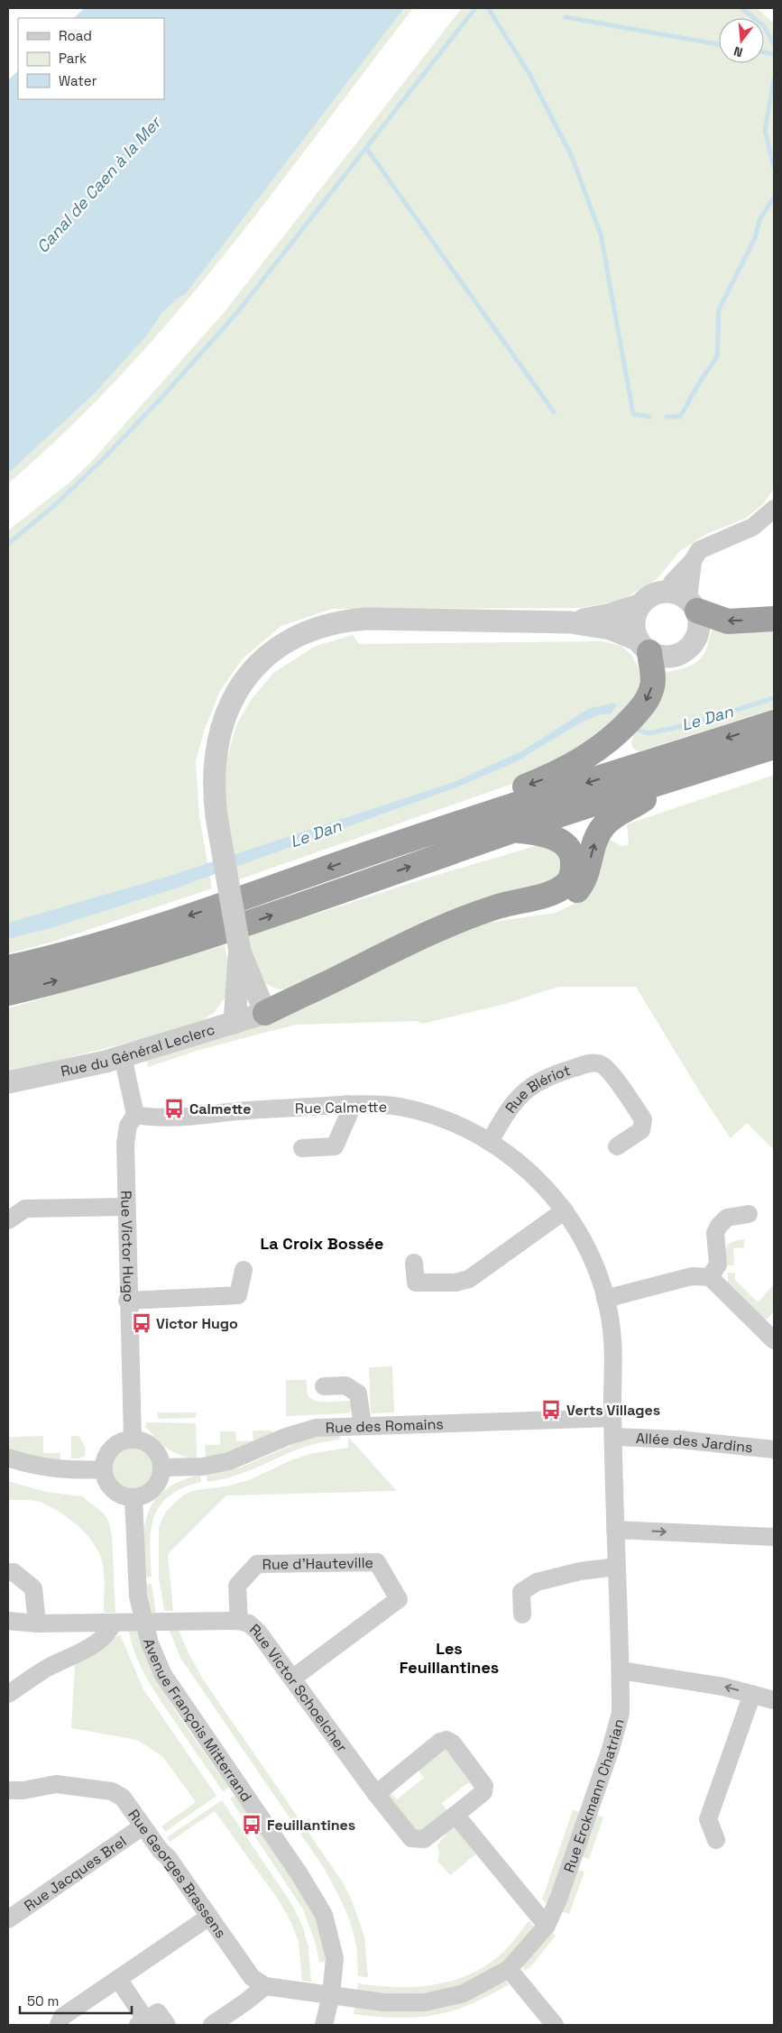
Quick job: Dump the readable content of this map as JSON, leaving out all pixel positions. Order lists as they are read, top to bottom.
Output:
{
  "streets": {
    "street": [
      "Rue du Général Leclerc",
      "Rue Blériot",
      "Rue Calmette",
      "Rue Victor Hugo",
      "Rue des Romains",
      "Allée des Jardins",
      "Rue d'Hauteville",
      "Rue Victor Schoelcher",
      "Avenue François Mitterrand",
      "Rue Erckmann Chatrian",
      "Rue Jacques Brel",
      "Rue Georges Brassens"
    ]
  },
  "crossings": [
    ["Rue Blériot", "Rue Calmette"],
    ["Rue Calmette", "Rue Victor Hugo"],
    ["Rue Calmette", "Rue des Romains"],
    ["Rue Calmette", "Rue Erckmann Chatrian"],
    ["Rue Victor Hugo", "Rue des Romains"],
    ["Rue Victor Hugo", "Avenue François Mitterrand"],
    ["Rue des Romains", "Avenue François Mitterrand"],
    ["Rue des Romains", "Rue Erckmann Chatrian"],
    ["Allée des Jardins", "Rue Erckmann Chatrian"],
    ["Rue d'Hauteville", "Rue Victor Schoelcher"],
    ["Rue Victor Schoelcher", "Avenue François Mitterrand"],
    ["Avenue François Mitterrand", "Rue Erckmann Chatrian"],
    ["Rue Jacques Brel", "Rue Georges Brassens"]
  ],
  "districts": ["La Croix Bossée", "Les Feuillantines"],
  "water": ["Canal de Caen à la Mer", "Le Dan"],
  "places": {
    "bus stop": [
      "Calmette",
      "Victor Hugo",
      "Verts Villages",
      "Feuillantines"
    ]
  },
  "legend": ["Road", "Park", "Water"],
  "scale_bar": "50 m",
  "north": "bottom"
}
